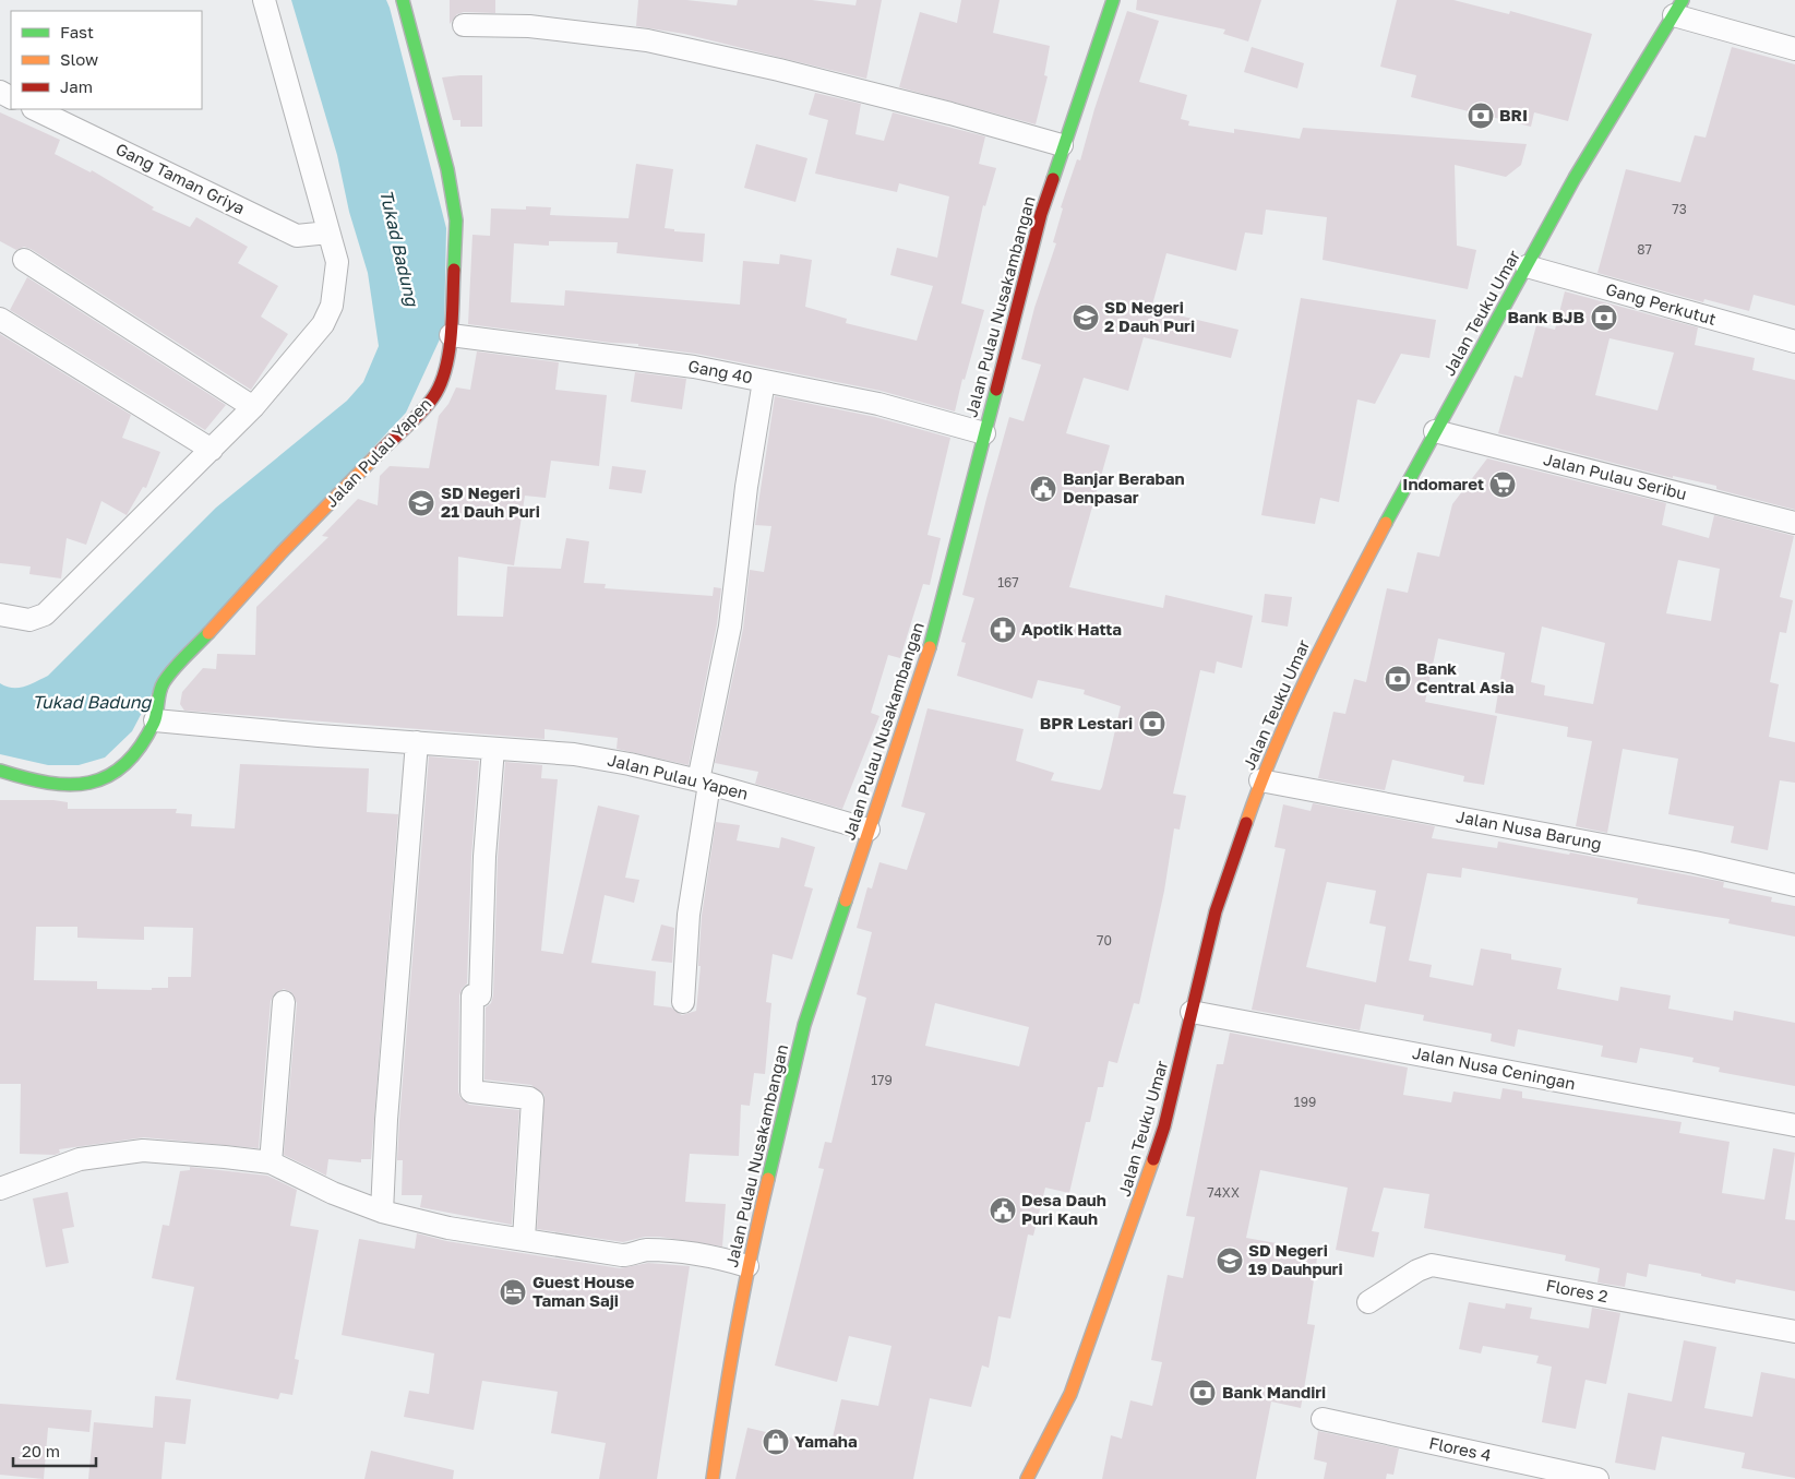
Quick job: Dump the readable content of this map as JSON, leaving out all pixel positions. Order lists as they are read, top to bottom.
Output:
{
  "streets": {
    "street": [
      "Gang Taman Griya",
      "Gang Perkutut",
      "Jalan Pulau Nusakambangan",
      "Jalan Teuku Umar",
      "Gang 40",
      "Jalan Pulau Yapen",
      "Jalan Pulau Seribu",
      "Jalan Nusa Barung",
      "Jalan Nusa Ceningan",
      "Flores 2",
      "Flores 4"
    ]
  },
  "crossings": [
    ["Gang Perkutut", "Jalan Teuku Umar"],
    ["Jalan Pulau Nusakambangan", "Gang 40"],
    ["Jalan Pulau Nusakambangan", "Jalan Pulau Yapen"],
    ["Jalan Teuku Umar", "Jalan Pulau Seribu"],
    ["Jalan Teuku Umar", "Jalan Nusa Barung"],
    ["Jalan Teuku Umar", "Jalan Nusa Ceningan"],
    ["Gang 40", "Jalan Pulau Yapen"]
  ],
  "water": ["Tukad Badung"],
  "places": {
    "bank": [
      "BRI",
      "Bank BJB",
      "Bank Central Asia",
      "BPR Lestari",
      "Bank Mandiri"
    ],
    "school or university": ["SD Negeri 2 Dauh Puri", "SD Negeri 21 Dauh Puri", "SD Negeri 19 Dauhpuri"],
    "supermarket": ["Indomaret"],
    "public building": ["Banjar Beraban Denpasar", "Desa Dauh Puri Kauh"],
    "pharmacy": ["Apotik Hatta"],
    "hotel": ["Guest House Taman Saji"],
    "shop": ["Yamaha"]
  },
  "house_numbers": [
    "73",
    "87",
    "167",
    "70",
    "179",
    "199",
    "74XX"
  ],
  "legend": ["Fast", "Slow", "Jam"],
  "scale_bar": "20 m"
}
